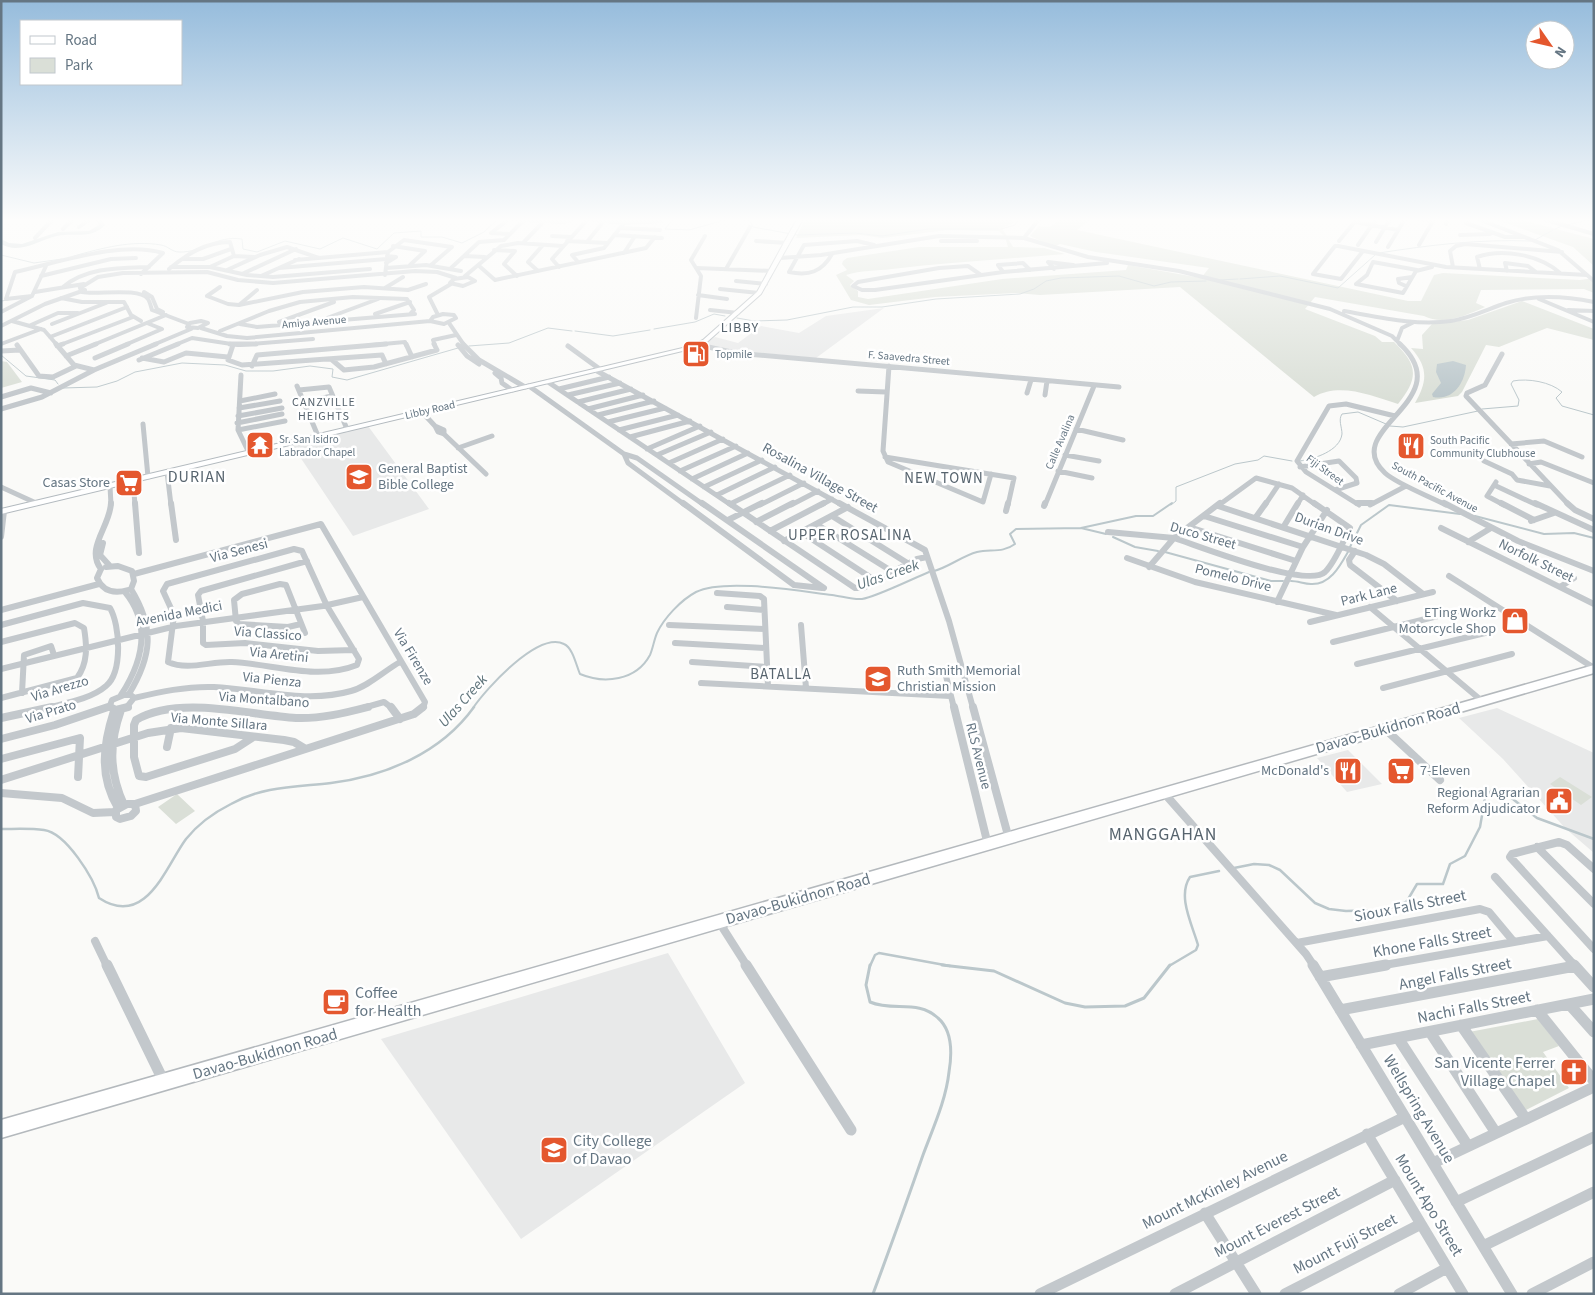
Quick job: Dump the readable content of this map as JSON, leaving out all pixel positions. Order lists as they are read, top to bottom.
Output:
{
  "streets": {
    "highway": ["Davao-Bukidnon Road"],
    "main road": ["Libby Road"],
    "street": [
      "Amiya Avenue",
      "F. Saavedra Street",
      "Calle Avalina",
      "Fiji Street",
      "Rosalina Village Street",
      "South Pacific Avenue",
      "Durian Drive",
      "Duco Street",
      "Via Senesi",
      "Norfolk Street",
      "Pomelo Drive",
      "Park Lane",
      "Avenida Medici",
      "Via Classico",
      "Via Aretini",
      "Via Firenze",
      "Via Pienza",
      "Via Arezzo",
      "Via Montalbano",
      "Via Prato",
      "Via Monte Sillara",
      "RLS Avenue",
      "Sioux Falls Street",
      "Khone Falls Street",
      "Angel Falls Street",
      "Nachi Falls Street",
      "Wellspring Avenue",
      "Mount McKinley Avenue",
      "Mount Apo Street",
      "Mount Everest Street",
      "Mount Fuji Street"
    ]
  },
  "crossings": [
    ["F. Saavedra Street", "Libby Road"],
    ["F. Saavedra Street", "Calle Avalina"],
    ["Libby Road", "Rosalina Village Street"],
    ["Fiji Street", "South Pacific Avenue"],
    ["Rosalina Village Street", "Davao-Bukidnon Road"],
    ["South Pacific Avenue", "Norfolk Street"],
    ["Durian Drive", "Duco Street"],
    ["Durian Drive", "Park Lane"],
    ["Via Senesi", "Avenida Medici"],
    ["Via Senesi", "Via Aretini"],
    ["Pomelo Drive", "Park Lane"],
    ["Avenida Medici", "Via Classico"],
    ["Avenida Medici", "Via Aretini"],
    ["Avenida Medici", "Via Firenze"],
    ["Avenida Medici", "Via Arezzo"],
    ["Via Classico", "Via Aretini"],
    ["Via Firenze", "Via Pienza"],
    ["Via Firenze", "Via Montalbano"],
    ["Via Firenze", "Via Monte Sillara"],
    ["Via Montalbano", "Via Monte Sillara"],
    ["Davao-Bukidnon Road", "RLS Avenue"],
    ["Davao-Bukidnon Road", "Wellspring Avenue"],
    ["Sioux Falls Street", "Khone Falls Street"],
    ["Sioux Falls Street", "Wellspring Avenue"],
    ["Khone Falls Street", "Wellspring Avenue"],
    ["Angel Falls Street", "Wellspring Avenue"],
    ["Nachi Falls Street", "Wellspring Avenue"],
    ["Wellspring Avenue", "Mount McKinley Avenue"],
    ["Mount McKinley Avenue", "Mount Apo Street"],
    ["Mount Apo Street", "Mount Everest Street"],
    ["Mount Apo Street", "Mount Fuji Street"]
  ],
  "districts": [
    "LIBBY",
    "CANZVILLE HEIGHTS",
    "DURIAN",
    "NEW TOWN",
    "UPPER ROSALINA",
    "BATALLA",
    "MANGGAHAN"
  ],
  "water": ["Ulas Creek"],
  "places": {
    "fuel station": ["Topmile"],
    "temple": ["Sr. San Isidro Labrador Chapel"],
    "restaurant": ["South Pacific Community Clubhouse", "McDonald's"],
    "school or university": ["General Baptist Bible College", "Ruth Smith Memorial Christian Mission", "City College of Davao"],
    "supermarket": ["Casas Store", "7-Eleven"],
    "shop": ["ETing Workz Motorcycle Shop"],
    "public building": ["Regional Agrarian Reform Adjudicator"],
    "cafe": ["Coffee for Health"],
    "church": ["San Vicente Ferrer Village Chapel"]
  },
  "legend": ["Road", "Park"],
  "north": "bottom right"
}
